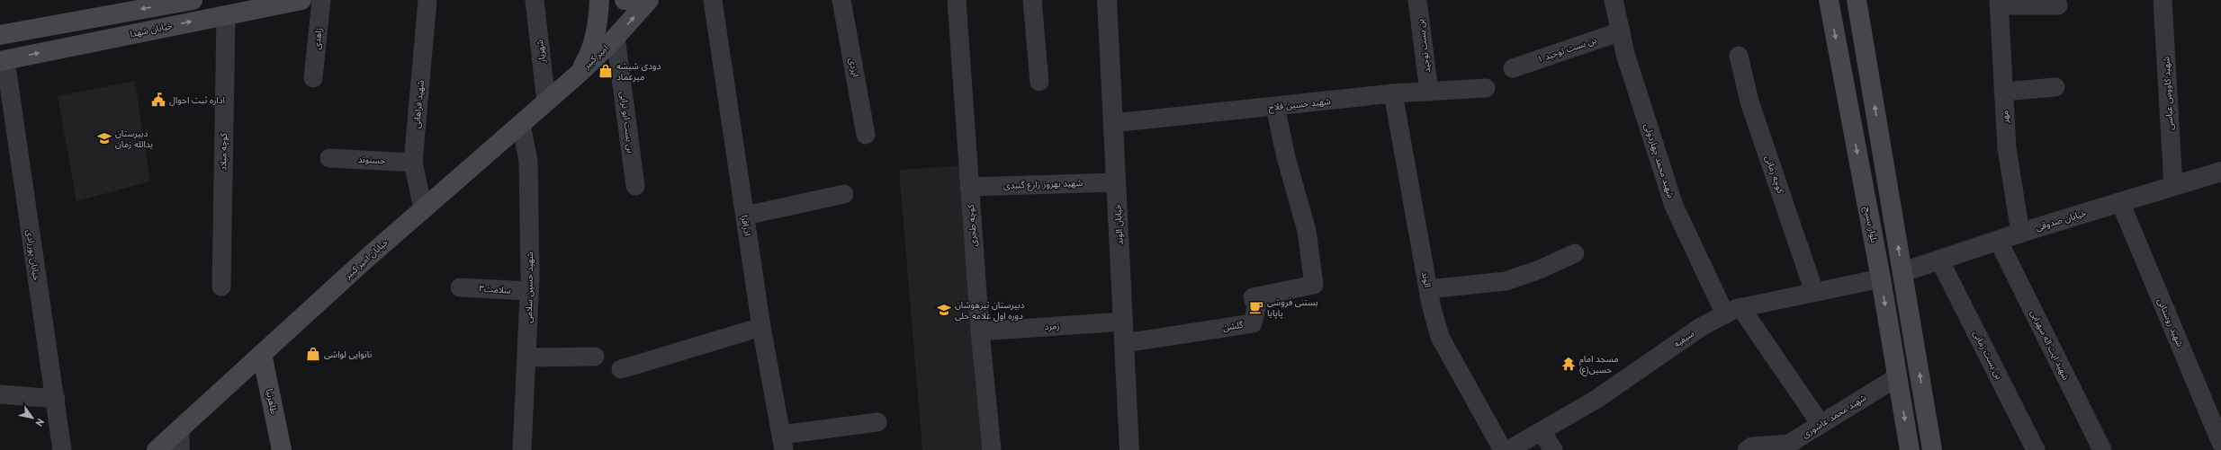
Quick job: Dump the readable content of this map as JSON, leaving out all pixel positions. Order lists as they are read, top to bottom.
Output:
{
  "streets": {
    "main road": [
      "خیابان شهدا",
      "امیر کبیر",
      "بلوار بسیج",
      "خیابان امیر کبیر",
      "طاهرنیا"
    ],
    "street": [
      "زاهدی",
      "بن بست توحید",
      "بن بست توحید ۱",
      "شهریار",
      "ایزدی",
      "شهید کاووس عباسی",
      "شهید فراهانی",
      "شهید حسین فلاح",
      "مهر",
      "بن بست ابو ترابی",
      "کوچه میلاد",
      "حسنوند",
      "شهید محمد چهاردولی",
      "کوچه زمانی",
      "شهید بهروز زارع گنبدی",
      "خیابان صدوقی",
      "خیابان الوند",
      "اذرافرا",
      "کوچه طجری",
      "خیابان پورزادی",
      "الوند",
      "شهید حسین سلامی",
      "سلامت۳",
      "شهید روستانی",
      "زمرد",
      "گلشن",
      "سیفیه",
      "شهید ایت اله سهرابی",
      "بن بست زمانی",
      "شهید محمد عاشوری"
    ]
  },
  "crossings": [
    ["خیابان شهدا", "کوچه میلاد"],
    ["خیابان شهدا", "خیابان پورزادی"],
    ["بن بست توحید", "شهید حسین فلاح"],
    ["بن بست توحید ۱", "شهید محمد چهاردولی"],
    ["شهریار", "خیابان امیر کبیر"],
    ["امیر کبیر", "بن بست ابو ترابی"],
    ["امیر کبیر", "خیابان امیر کبیر"],
    ["شهید کاووس عباسی", "خیابان صدوقی"],
    ["شهید فراهانی", "حسنوند"],
    ["شهید فراهانی", "خیابان امیر کبیر"],
    ["شهید حسین فلاح", "خیابان الوند"],
    ["شهید حسین فلاح", "الوند"],
    ["شهید حسین فلاح", "گلشن"],
    ["مهر", "خیابان صدوقی"],
    ["شهید محمد چهاردولی", "سیفیه"],
    ["شهید محمد چهاردولی", "شهید محمد عاشوری"],
    ["کوچه زمانی", "سیفیه"],
    ["شهید بهروز زارع گنبدی", "خیابان الوند"],
    ["شهید بهروز زارع گنبدی", "کوچه طجری"],
    ["خیابان صدوقی", "شهید روستانی"],
    ["خیابان صدوقی", "شهید ایت اله سهرابی"],
    ["خیابان صدوقی", "بن بست زمانی"],
    ["خیابان الوند", "زمرد"],
    ["خیابان الوند", "گلشن"],
    ["بلوار بسیج", "سیفیه"],
    ["بلوار بسیج", "شهید محمد عاشوری"],
    ["کوچه طجری", "زمرد"],
    ["خیابان امیر کبیر", "شهید حسین سلامی"],
    ["خیابان امیر کبیر", "طاهرنیا"],
    ["شهید حسین سلامی", "سلامت۳"]
  ],
  "places": {
    "shop": ["دودی شیشه میرعماد", "نانوایی لواشی"],
    "public building": ["اداره ثبت احوال"],
    "school or university": ["دبیرستان یدالله زمان", "دبیرستان تیزهوشان دوره اول علامه حلی"],
    "cafe": ["بستنی فروشی پاپایا"],
    "temple": ["مسجد امام حسین(ع)"]
  },
  "north": "bottom right"
}
